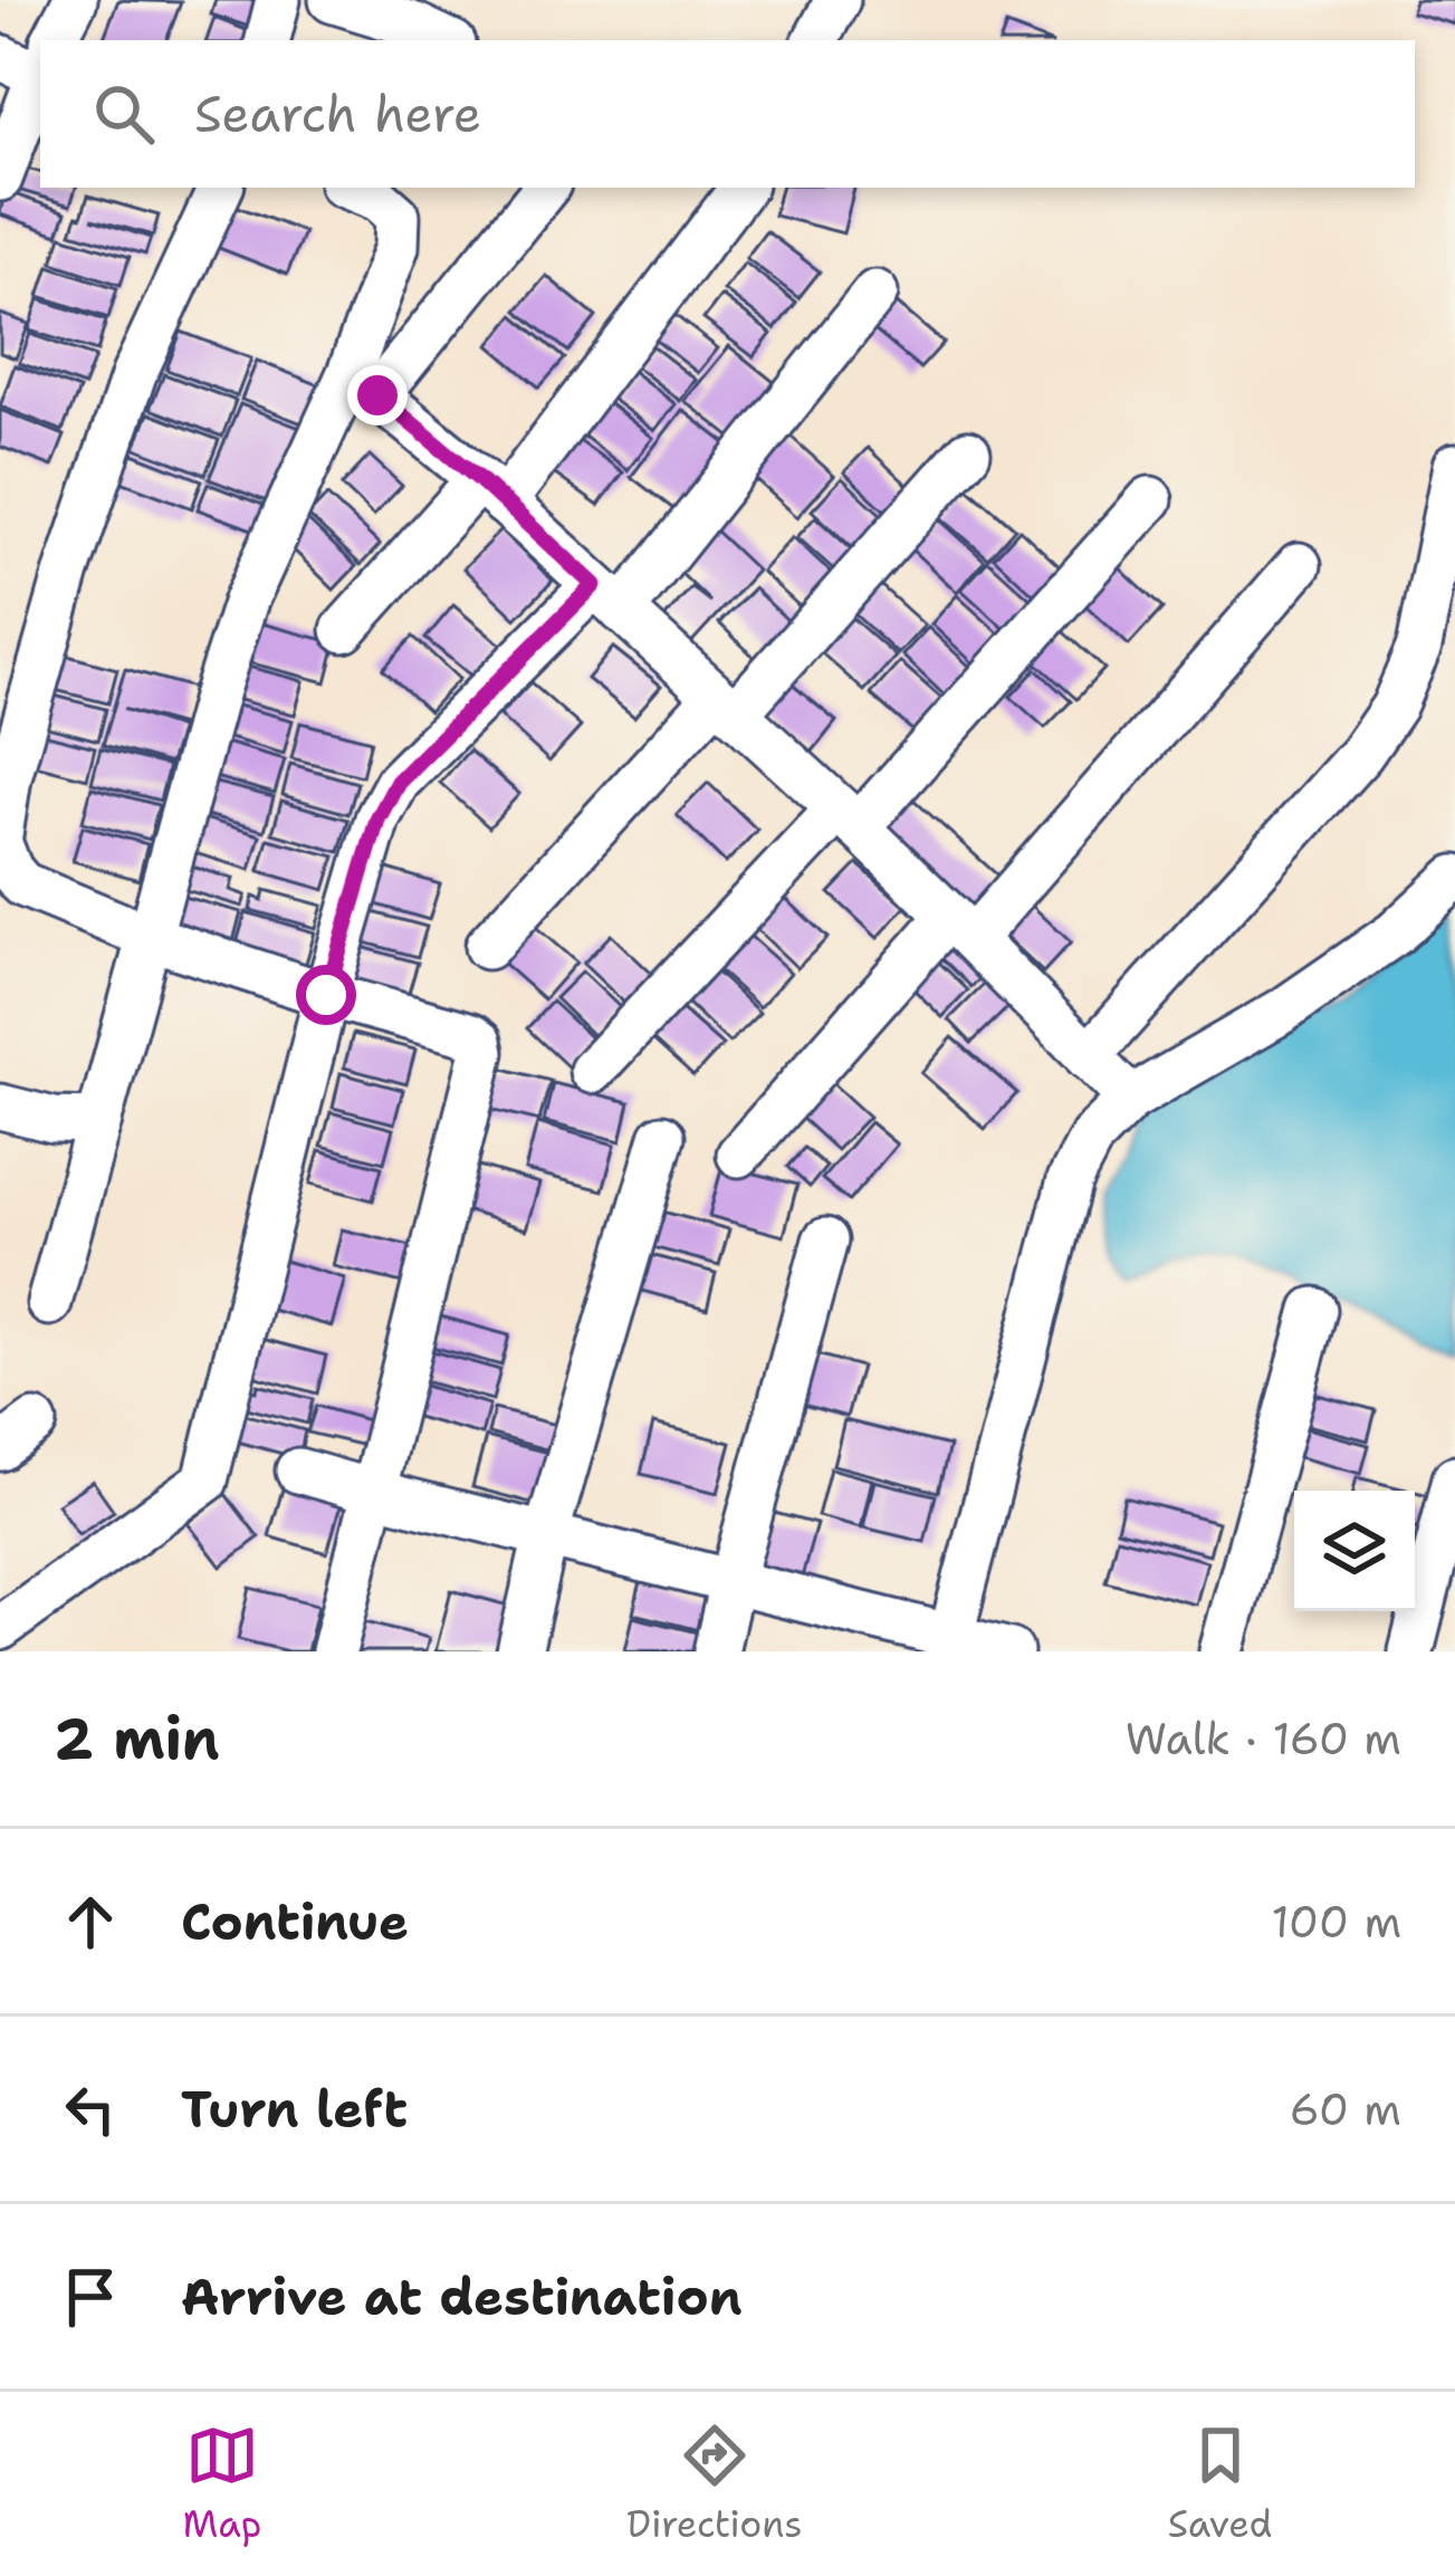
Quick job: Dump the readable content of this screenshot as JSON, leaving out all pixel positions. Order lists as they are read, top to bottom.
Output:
{
  "page": {
    "search": "Search here",
    "heading": ["2 min", "Walk · 160 m"],
    "list": [
      ["Continue", "100 m"],
      ["Turn left", "60 m"],
      "Arrive at destination"
    ],
    "nav": ["Map", "Directions", "Saved"]
  }
}
